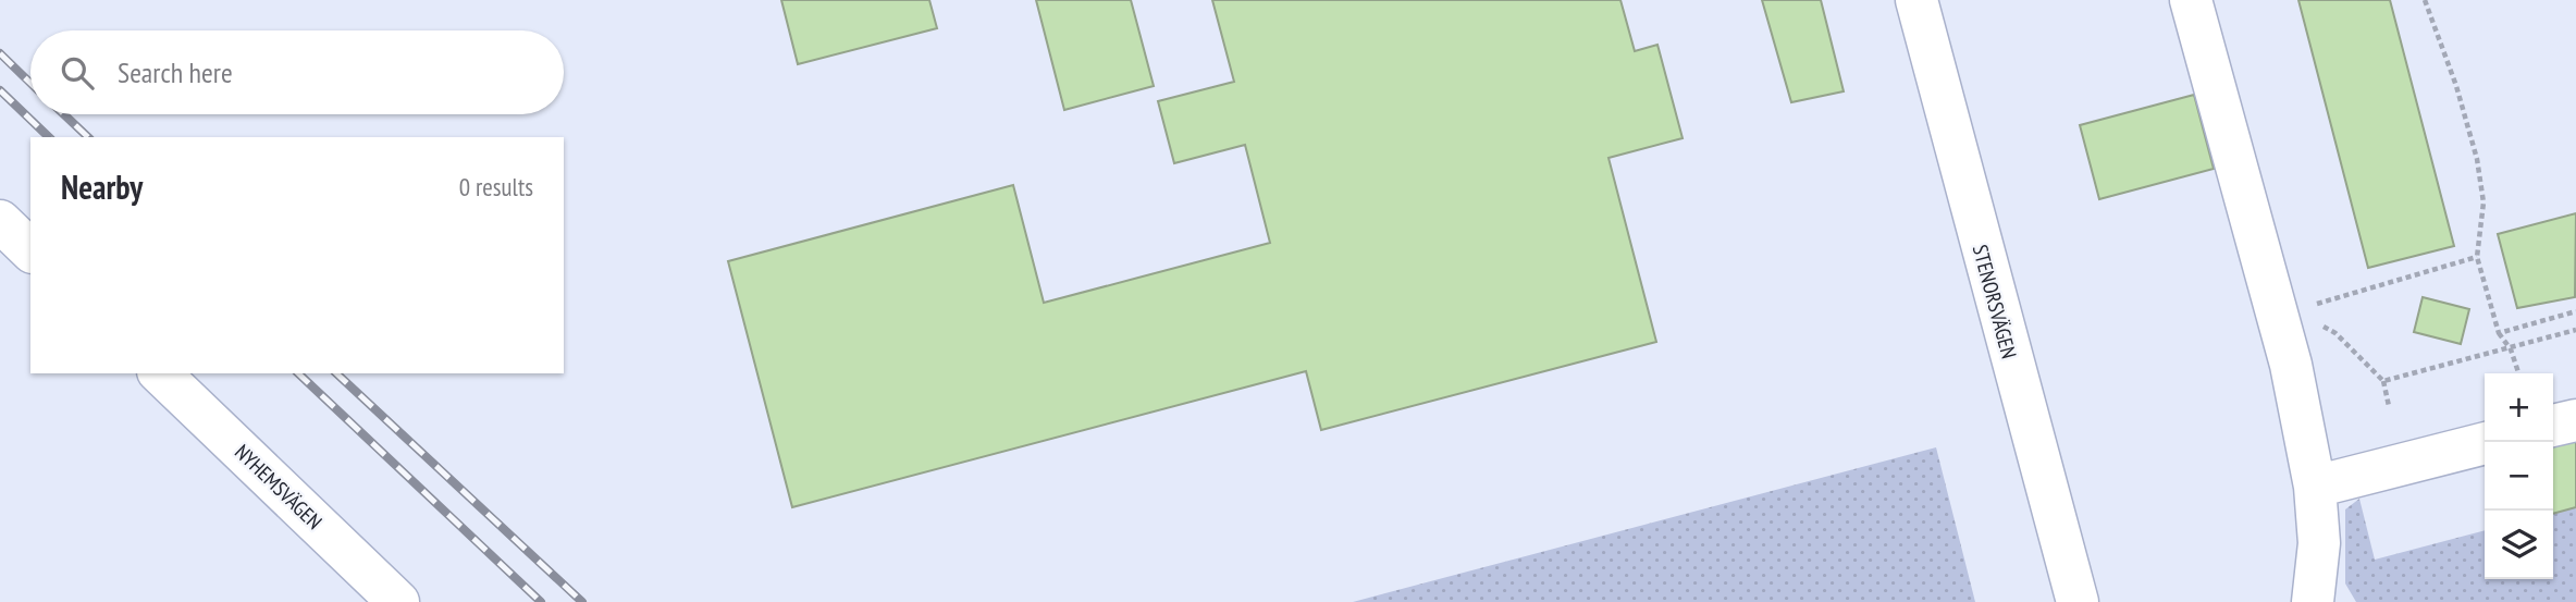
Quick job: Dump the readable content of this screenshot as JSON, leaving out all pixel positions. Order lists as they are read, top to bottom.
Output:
{
  "streets": {
    "street": ["STENORSVÄGEN", "NYHEMSVÄGEN"]
  },
  "page": {
    "search": "Search here",
    "heading": ["Nearby", "0 results"],
    "map_buttons": ["+", "−"]
  }
}
